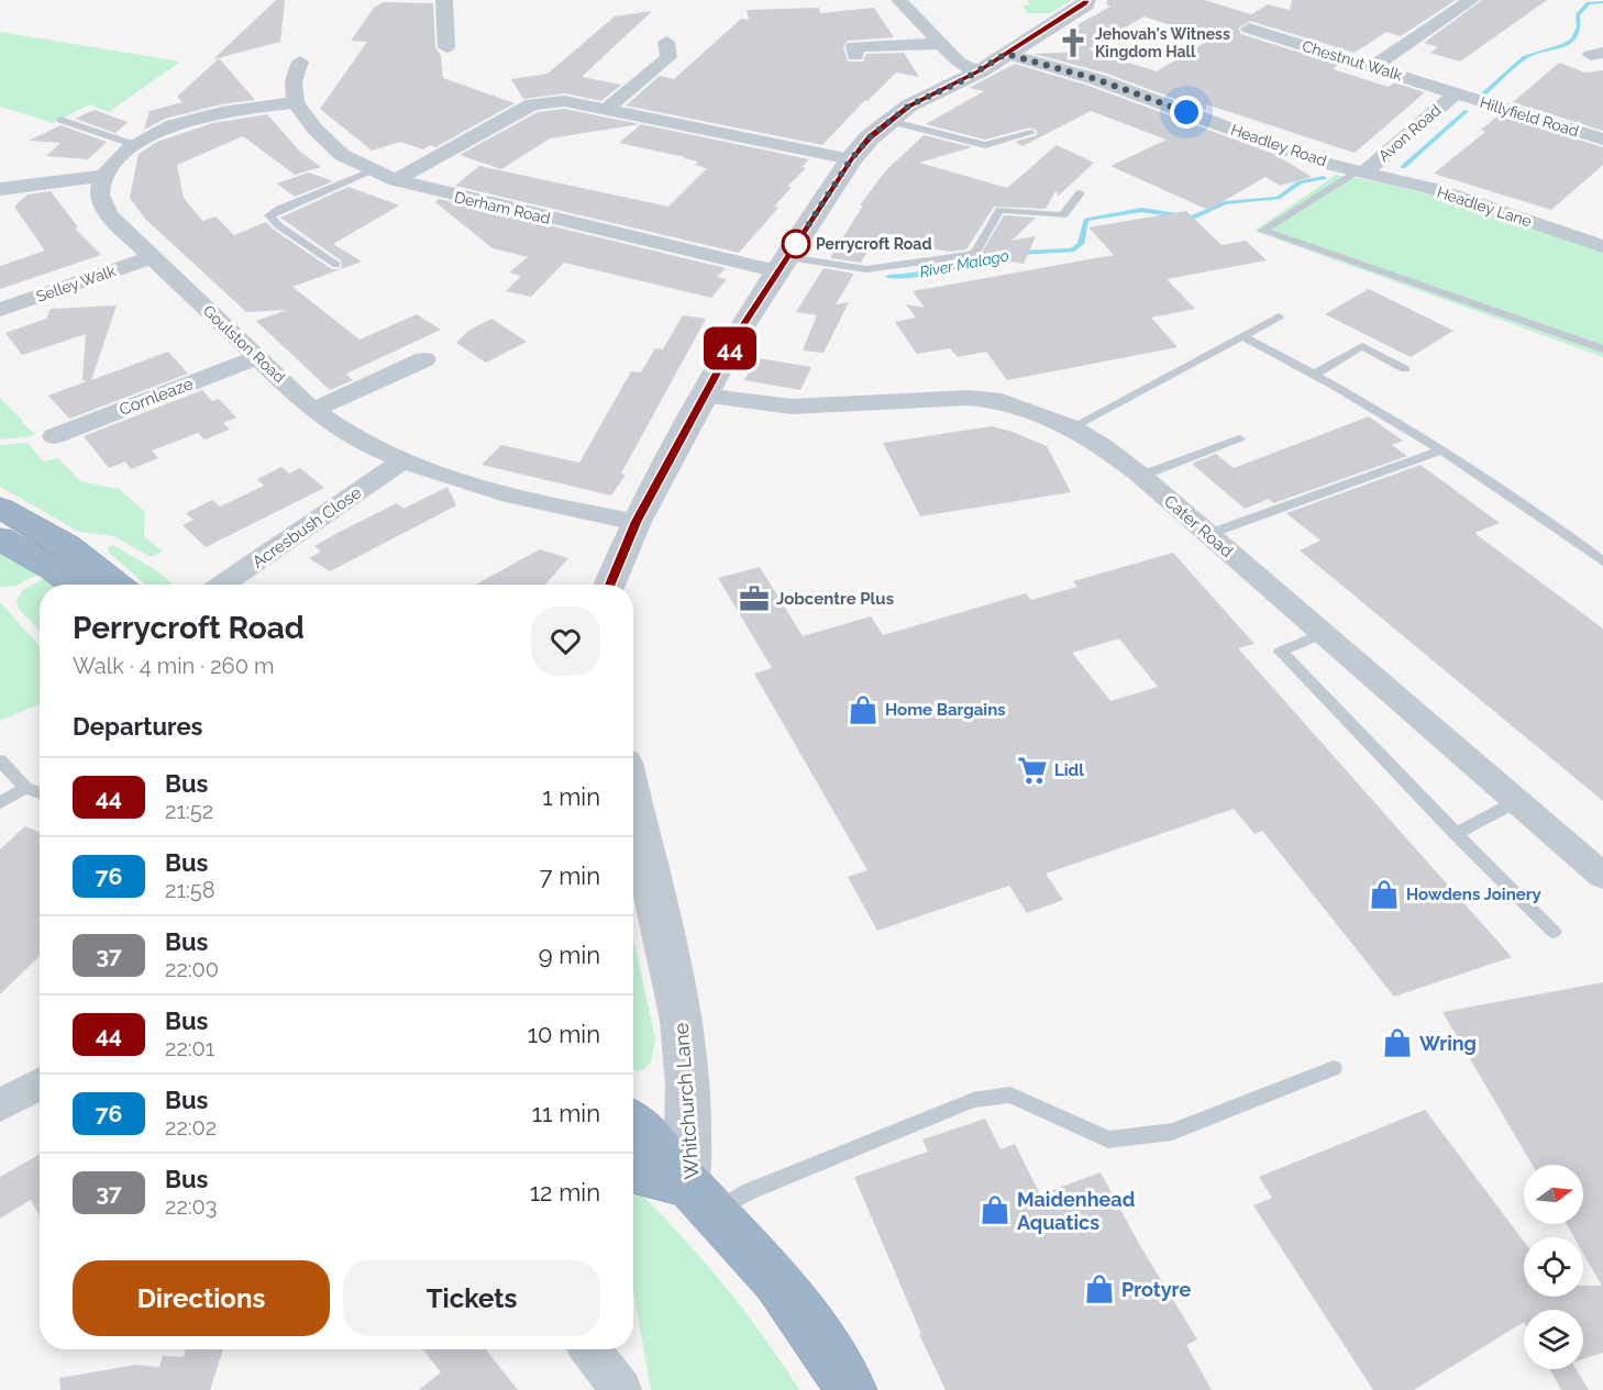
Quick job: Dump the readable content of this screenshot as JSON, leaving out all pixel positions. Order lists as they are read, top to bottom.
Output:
{
  "streets": {
    "street": [
      "Chestnut Walk",
      "Hillyfield Road",
      "Avon Road",
      "Headley Road",
      "Headley Lane",
      "Derham Road",
      "Selley Walk",
      "Goulston Road",
      "Cornleaze",
      "Cater Road",
      "Acresbush Close",
      "Whitchurch Lane"
    ]
  },
  "crossings": [
    ["Chestnut Walk", "Hillyfield Road"],
    ["Chestnut Walk", "Avon Road"],
    ["Hillyfield Road", "Avon Road"],
    ["Avon Road", "Headley Road"],
    ["Avon Road", "Headley Lane"],
    ["Headley Road", "Headley Lane"],
    ["Selley Walk", "Goulston Road"],
    ["Goulston Road", "Cornleaze"],
    ["Goulston Road", "Acresbush Close"]
  ],
  "water": ["River Malago"],
  "places": {
    "church": ["Jehovah's Witness Kingdom Hall"],
    "other": ["Perrycroft Road"],
    "office": ["Jobcentre Plus"],
    "shop": [
      "Home Bargains",
      "Howdens Joinery",
      "Wring",
      "Maidenhead Aquatics",
      "Protyre"
    ],
    "supermarket": ["Lidl"]
  },
  "lines": ["bus line 44"],
  "north": "right",
  "page": {
    "on_map": "44",
    "heading": [
      ["Perrycroft Road", "Walk · 4 min · 260 m"],
      "Departures"
    ],
    "list": [
      {
        "mark": "44",
        "name": "Bus",
        "note": "21:52",
        "value": "1 min"
      },
      {
        "mark": "76",
        "name": "Bus",
        "note": "21:58",
        "value": "7 min"
      },
      {
        "mark": "37",
        "name": "Bus",
        "note": "22:00",
        "value": "9 min"
      },
      {
        "mark": "44",
        "name": "Bus",
        "note": "22:01",
        "value": "10 min"
      },
      {
        "mark": "76",
        "name": "Bus",
        "note": "22:02",
        "value": "11 min"
      },
      {
        "mark": "37",
        "name": "Bus",
        "note": "22:03",
        "value": "12 min"
      }
    ],
    "buttons": ["Directions", "Tickets"]
  }
}
